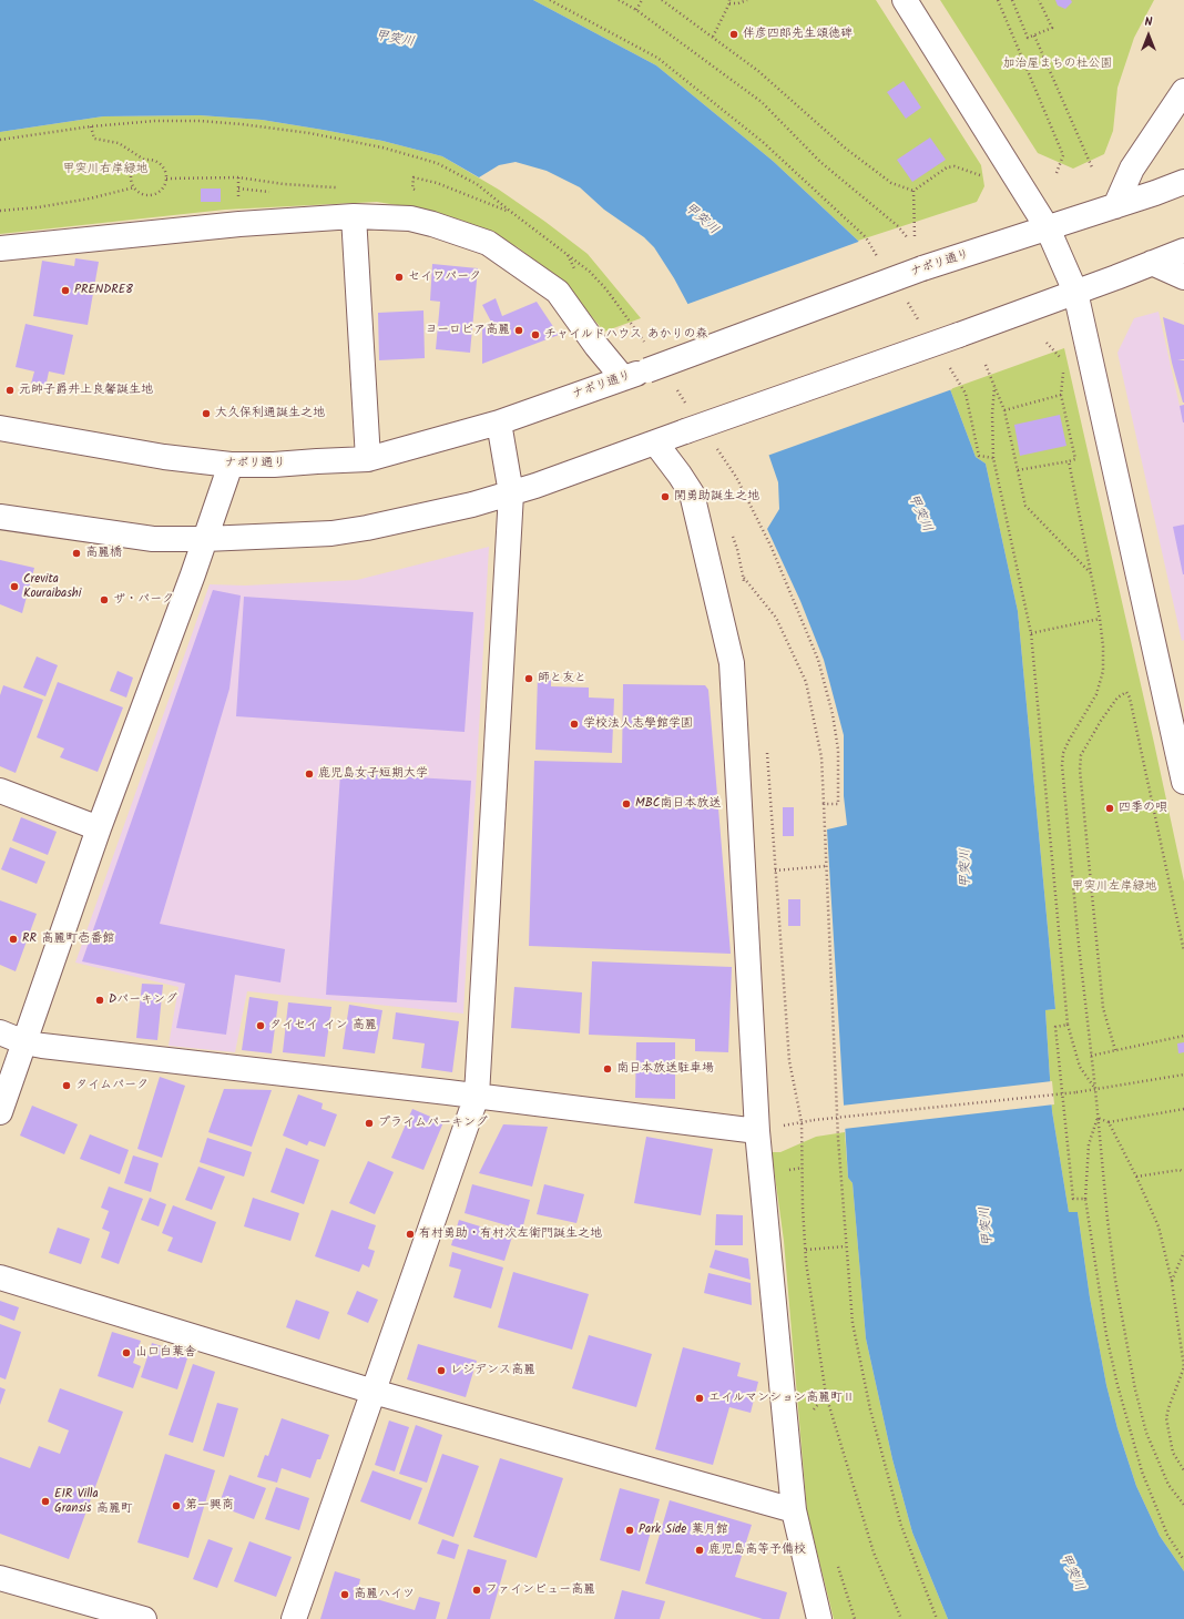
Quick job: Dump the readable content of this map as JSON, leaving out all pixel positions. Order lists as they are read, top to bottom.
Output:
{
  "streets": {
    "street": ["ナポリ通り"]
  },
  "water": ["甲突川"],
  "parks": ["加治屋まちの杜公園", "甲突川右岸緑地", "甲突川左岸緑地"],
  "places": [
    "伴彦四郎先生頌徳碑",
    "セイワパーク",
    "PRENDRE8",
    "ヨーロピア高麗",
    "チャイルドハウス あかりの森",
    "元帥子爵井上良馨誕生地",
    "大久保利通誕生之地",
    "関勇助誕生之地",
    "高麗橋",
    "Crevita Kouraibashi",
    "ザ・パーク",
    "師と友と",
    "学校法人志學館学園",
    "鹿児島女子短期大学",
    "MBC南日本放送",
    "四季の唄",
    "RR 高麗町壱番館",
    "Dパーキング",
    "タイセイ イン 高麗",
    "南日本放送駐車場",
    "タイムパーク",
    "プライムパーキング",
    "有村勇助・有村次左衛門誕生之地",
    "山口白葉舎",
    "レジデンス高麗",
    "エイルマンション高麗町Ⅱ",
    "EIR Villa Gransis 高麗町",
    "第一興商",
    "Park Side 葉月館",
    "鹿児島高等予備校",
    "ファインビュー高麗",
    "高麗ハイツ"
  ],
  "north": "top"
}
